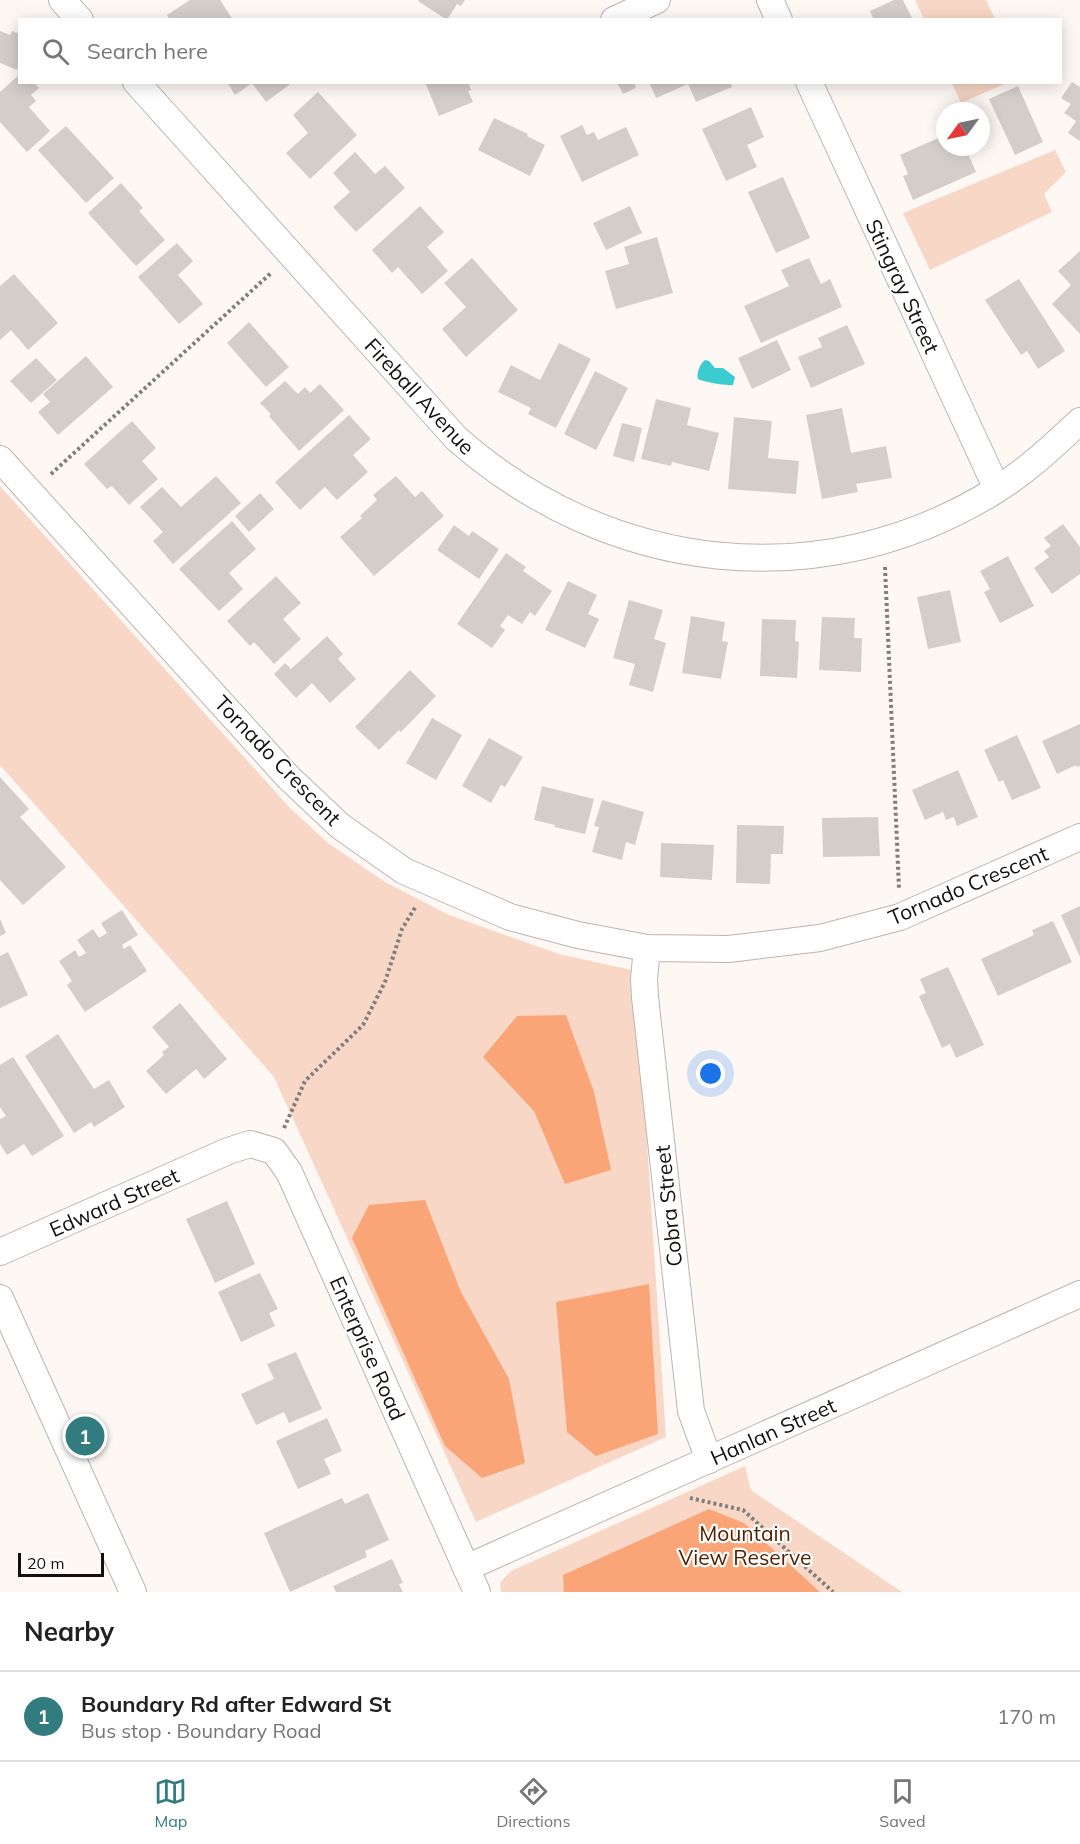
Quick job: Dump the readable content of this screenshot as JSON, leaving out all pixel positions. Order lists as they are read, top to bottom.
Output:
{
  "streets": {
    "street": [
      "Stingray Street",
      "Fireball Avenue",
      "Tornado Crescent",
      "Edward Street",
      "Cobra Street",
      "Enterprise Road",
      "Hanlan Street"
    ]
  },
  "crossings": [
    ["Stingray Street", "Fireball Avenue"],
    ["Tornado Crescent", "Cobra Street"],
    ["Edward Street", "Enterprise Road"],
    ["Cobra Street", "Hanlan Street"],
    ["Enterprise Road", "Hanlan Street"]
  ],
  "parks": ["Mountain View Reserve"],
  "scale_bar": "20 m",
  "north": "bottom left",
  "page": {
    "search": "Search here",
    "pins": "1",
    "scale": "20 m",
    "heading": "Nearby",
    "list": [
      {
        "mark": "1",
        "name": "Boundary Rd after Edward St",
        "note": "Bus stop · Boundary Road",
        "value": "170 m"
      }
    ],
    "nav": ["Map", "Directions", "Saved"]
  }
}
